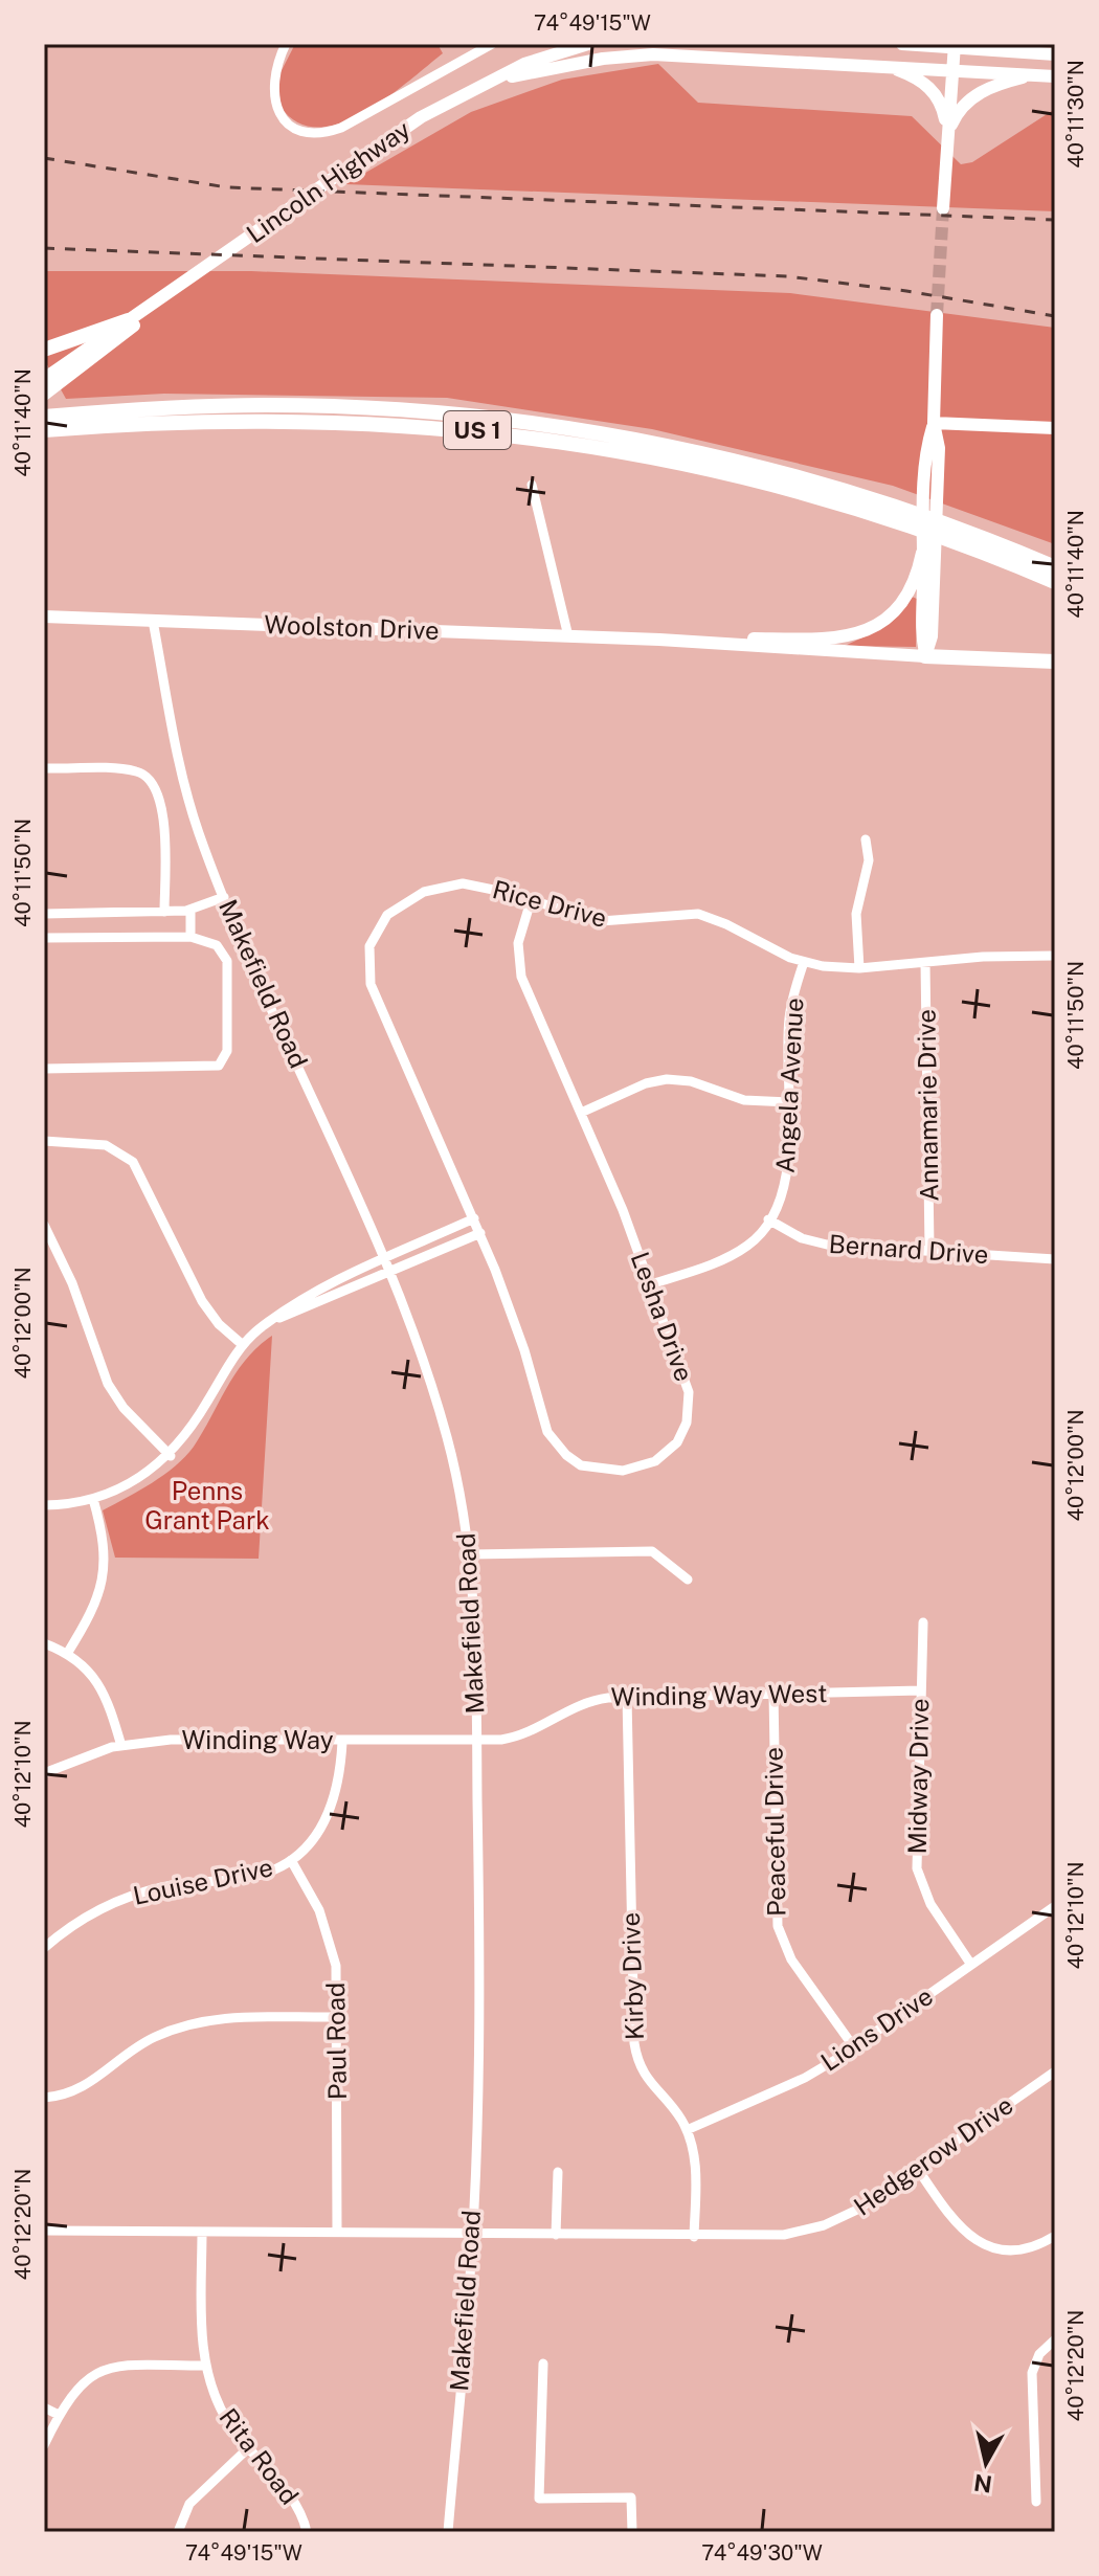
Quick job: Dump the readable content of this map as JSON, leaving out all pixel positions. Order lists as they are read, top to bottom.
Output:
{
  "streets": {
    "highway": ["US 1"],
    "main road": ["Lincoln Highway", "Woolston Drive"],
    "street": [
      "Rice Drive",
      "Makefield Road",
      "Angela Avenue",
      "Annamarie Drive",
      "Bernard Drive",
      "Lesha Drive",
      "Winding Way West",
      "Winding Way",
      "Midway Drive",
      "Peaceful Drive",
      "Louise Drive",
      "Kirby Drive",
      "Lions Drive",
      "Paul Road",
      "Hedgerow Drive",
      "Rita Road"
    ]
  },
  "crossings": [
    ["Woolston Drive", "Makefield Road"],
    ["Rice Drive", "Angela Avenue"],
    ["Rice Drive", "Annamarie Drive"],
    ["Rice Drive", "Lesha Drive"],
    ["Makefield Road", "Winding Way West"],
    ["Makefield Road", "Winding Way"],
    ["Makefield Road", "Hedgerow Drive"],
    ["Angela Avenue", "Bernard Drive"],
    ["Angela Avenue", "Lesha Drive"],
    ["Annamarie Drive", "Bernard Drive"],
    ["Winding Way West", "Winding Way"],
    ["Winding Way West", "Midway Drive"],
    ["Winding Way West", "Peaceful Drive"],
    ["Winding Way West", "Kirby Drive"],
    ["Winding Way", "Louise Drive"],
    ["Midway Drive", "Lions Drive"],
    ["Peaceful Drive", "Lions Drive"],
    ["Louise Drive", "Paul Road"],
    ["Kirby Drive", "Lions Drive"],
    ["Kirby Drive", "Hedgerow Drive"],
    ["Paul Road", "Hedgerow Drive"],
    ["Hedgerow Drive", "Rita Road"]
  ],
  "parks": ["Penns Grant Park"],
  "north": "bottom",
  "coordinates": [
    "74°49'15\"W",
    "40°11'30\"N",
    "40°11'40\"N",
    "40°11'50\"N",
    "40°12'00\"N",
    "40°12'10\"N",
    "40°12'20\"N",
    "74°49'30\"W"
  ]
}
